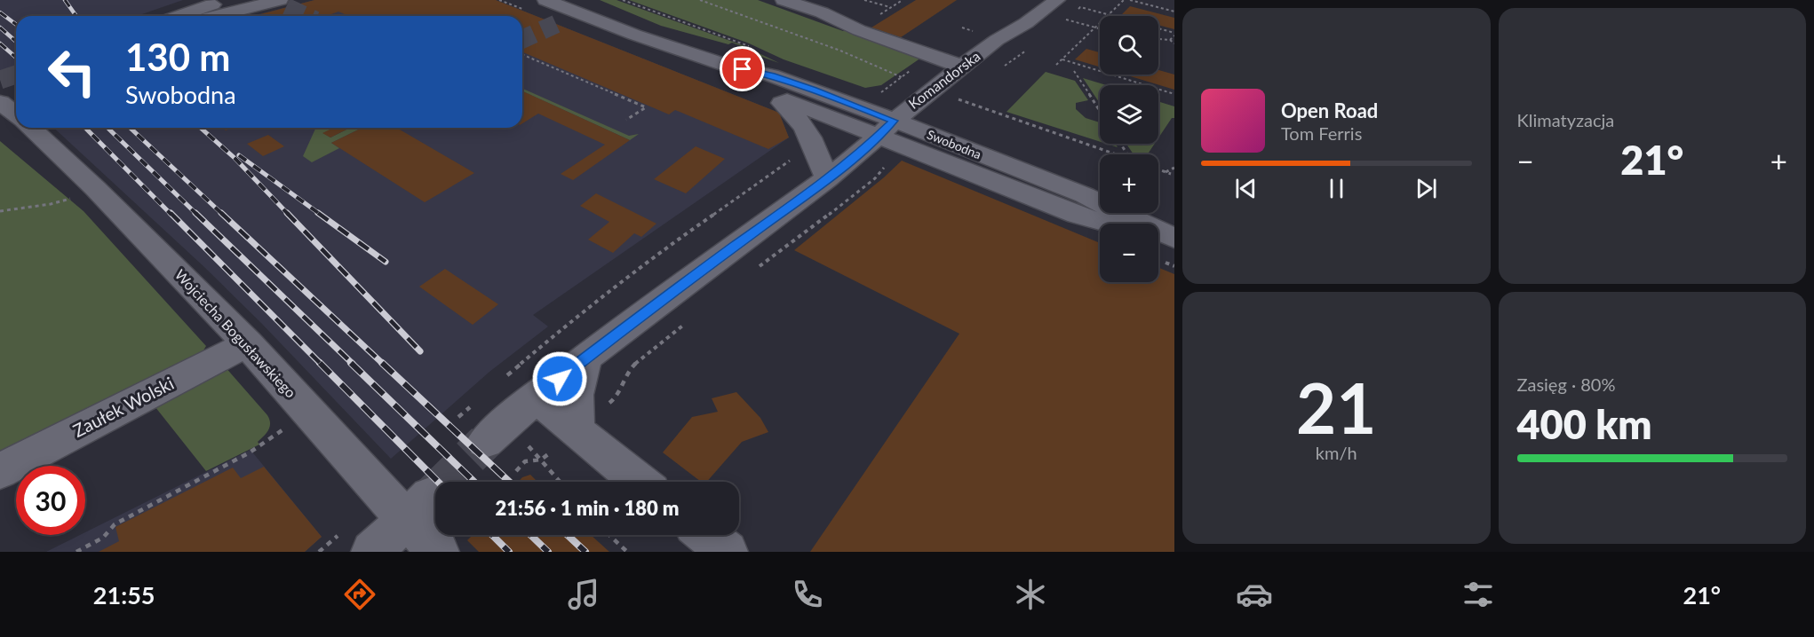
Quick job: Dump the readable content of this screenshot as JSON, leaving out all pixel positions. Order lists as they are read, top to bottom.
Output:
{
  "streets": {
    "street": [
      "Komandorska",
      "Swobodna",
      "Wojciecha Bogusławskiego",
      "Zaułek Wolski"
    ]
  },
  "crossings": [
    ["Komandorska", "Swobodna"],
    ["Wojciecha Bogusławskiego", "Zaułek Wolski"]
  ],
  "page": {
    "tile": [
      "Klimatyzacja",
      ["21", "km/h"],
      ["Zasięg · 80%", "400 km"]
    ],
    "map_buttons": ["+", "−"],
    "turn": ["130 m", "Swobodna"],
    "song": ["Open Road", "Tom Ferris"],
    "heat": ["−", "21°", "+"],
    "limit": "30",
    "trip": "21:56 · 1 min · 180 m",
    "tabs": ["21:55", "21°"]
  }
}
